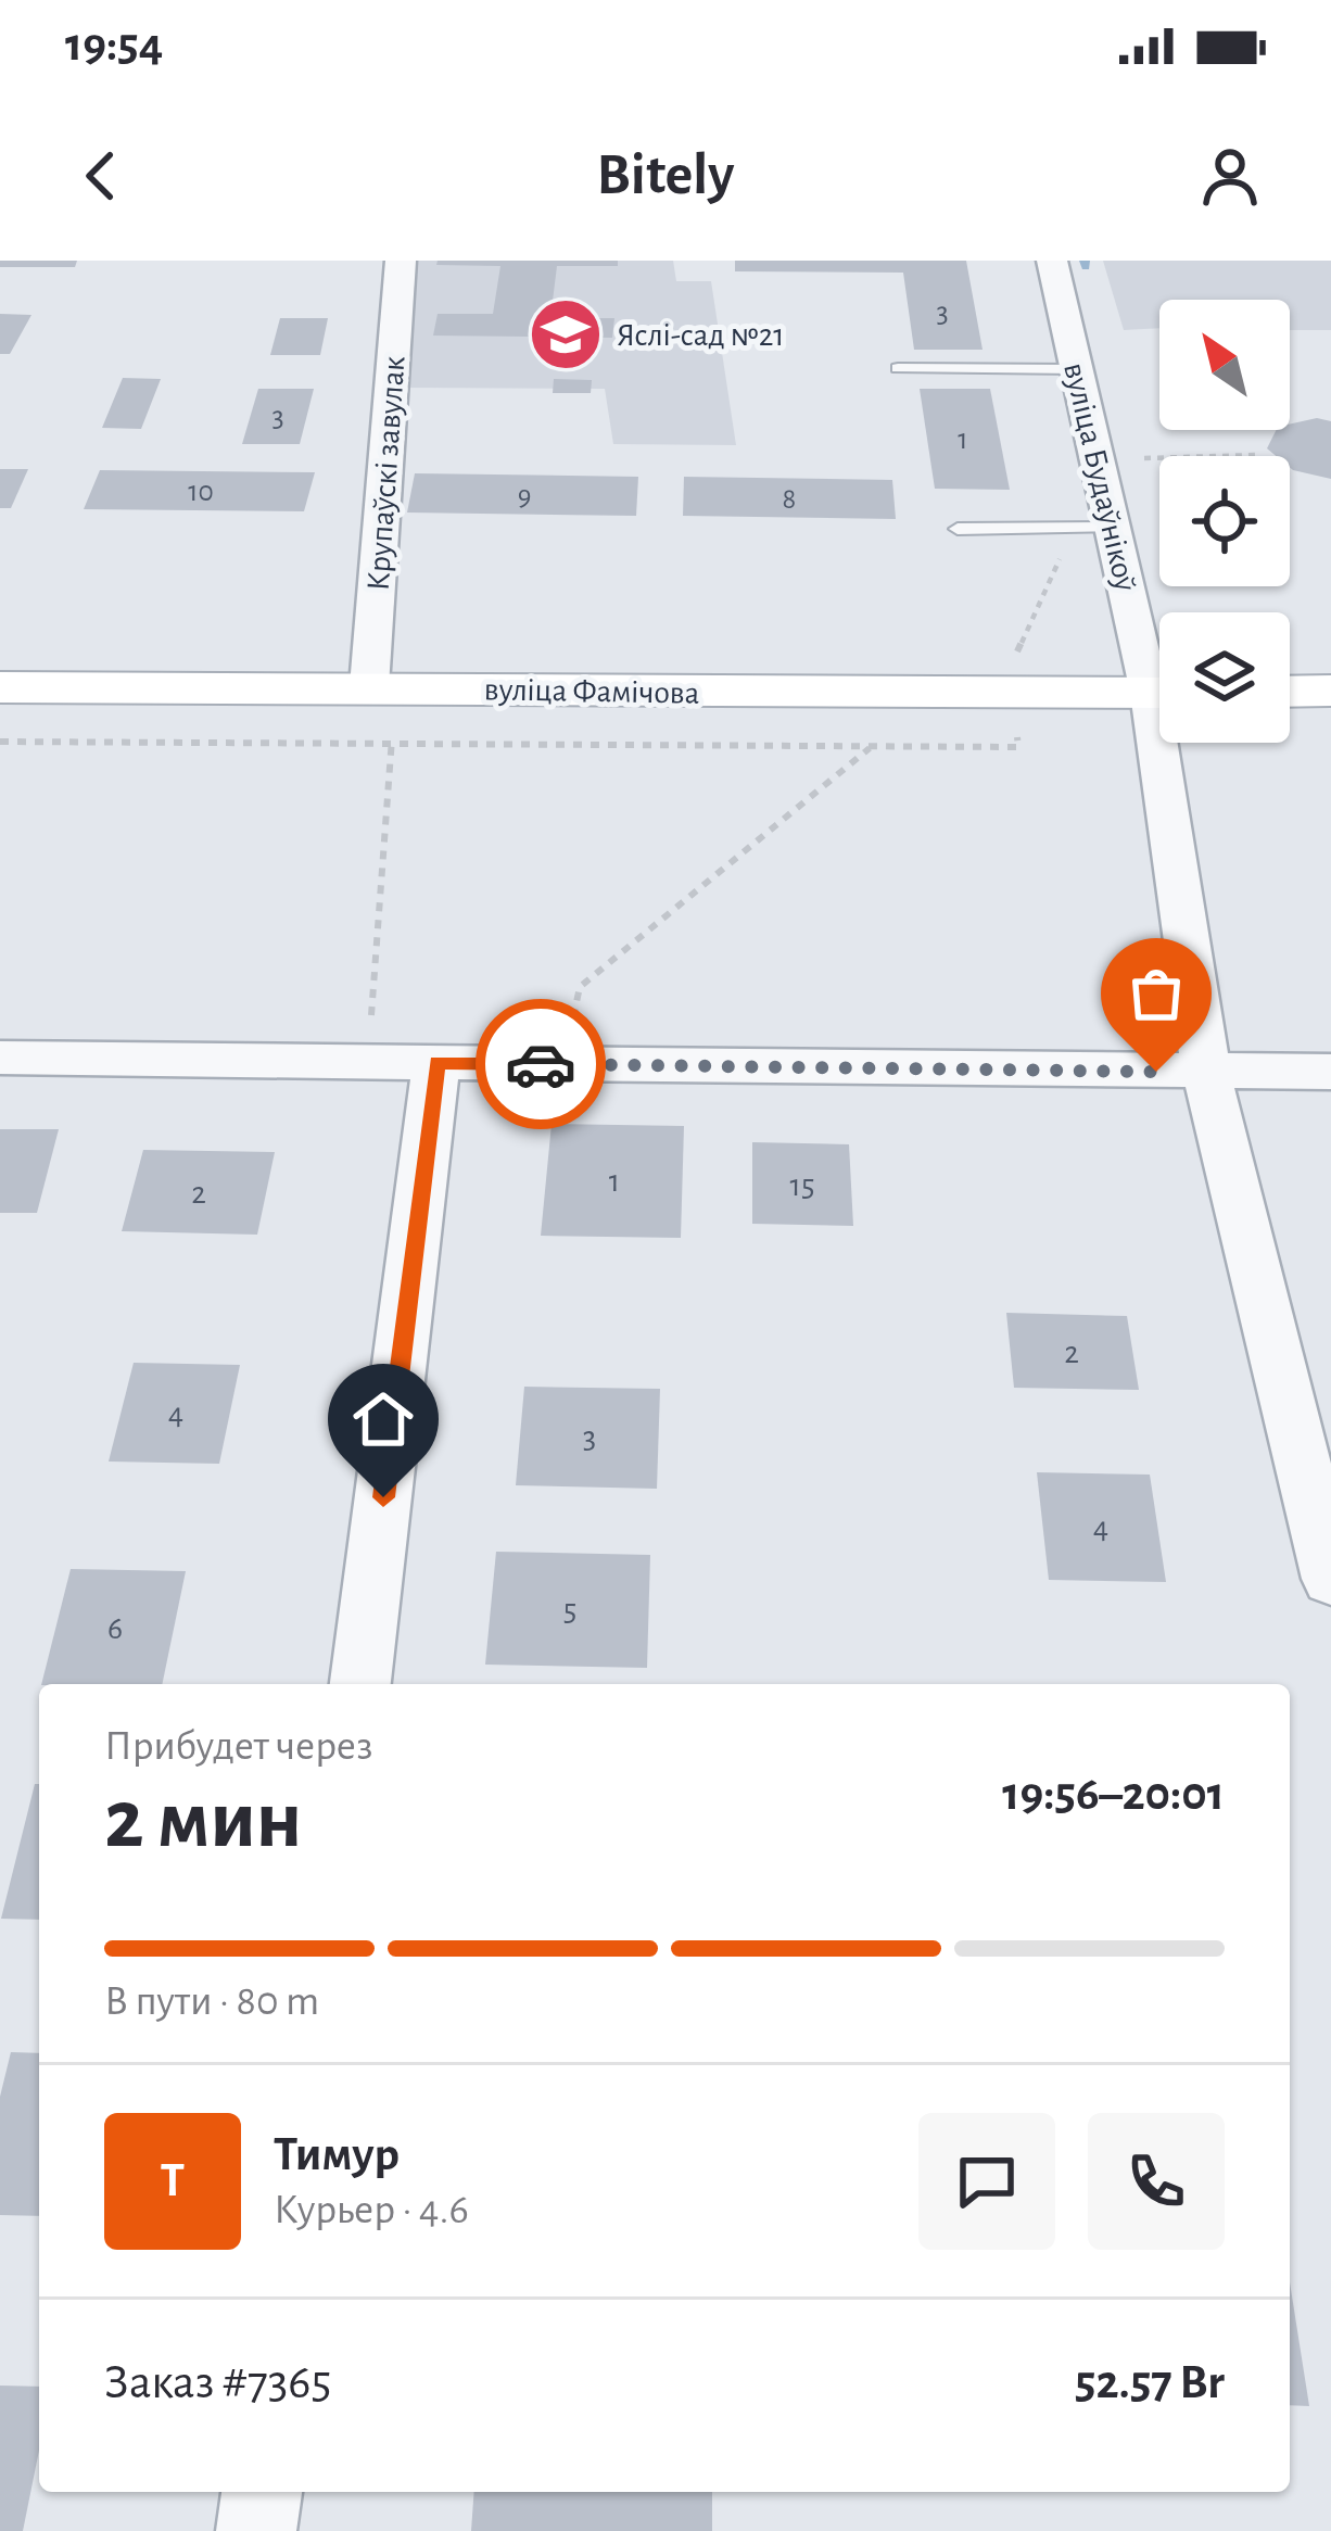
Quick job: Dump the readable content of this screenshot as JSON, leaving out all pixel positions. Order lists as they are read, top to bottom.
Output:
{
  "streets": {
    "main road": ["вуліца Фамічова"],
    "street": ["Крупаўскі завулак", "вуліца Будаўнікоў"]
  },
  "crossings": [
    ["Крупаўскі завулак", "вуліца Фамічова"]
  ],
  "places": {
    "school or university": ["Яслі-сад №21"]
  },
  "house_numbers": [
    "3",
    "3",
    "1",
    "10",
    "9",
    "8",
    "1",
    "15",
    "2",
    "2",
    "4",
    "3",
    "4",
    "5",
    "6"
  ],
  "north": "top left",
  "page": {
    "status": "19:54",
    "header": "Bitely",
    "heading": ["2 мин", "Прибудет через", "19:56–20:01"],
    "panel": [
      "Тимур",
      "Курьер · 4.6",
      "Заказ #7365",
      "52.57 Br"
    ],
    "bar": "В пути · 80 m",
    "round": "Т"
  }
}
